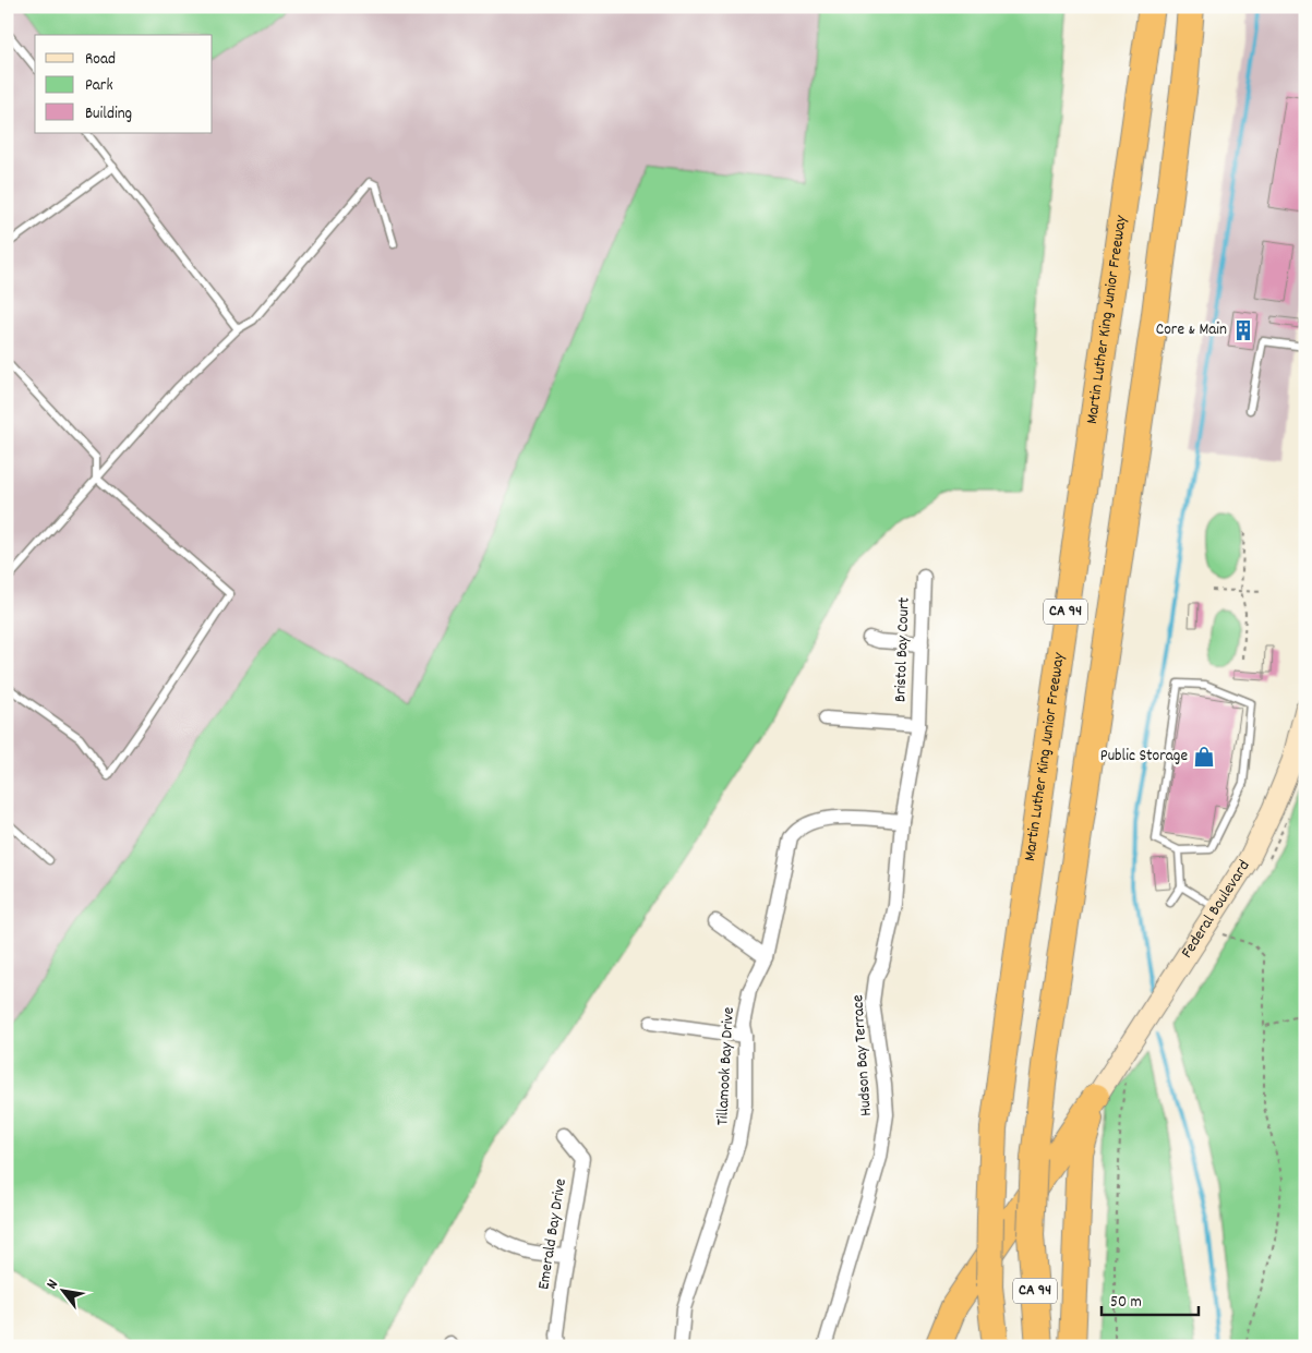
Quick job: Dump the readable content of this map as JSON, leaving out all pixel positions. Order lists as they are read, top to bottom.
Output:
{
  "streets": {
    "highway": ["Martin Luther King Junior Freeway", "CA 94"],
    "main road": ["Federal Boulevard"],
    "street": [
      "Bristol Bay Court",
      "Hudson Bay Terrace",
      "Tillamook Bay Drive",
      "Emerald Bay Drive"
    ]
  },
  "crossings": [
    ["Bristol Bay Court", "Hudson Bay Terrace"],
    ["Hudson Bay Terrace", "Tillamook Bay Drive"]
  ],
  "places": {
    "building": ["Core & Main"],
    "shop": ["Public Storage"]
  },
  "legend": ["Road", "Park", "Building"],
  "scale_bar": "50 m",
  "north": "top left"
}
